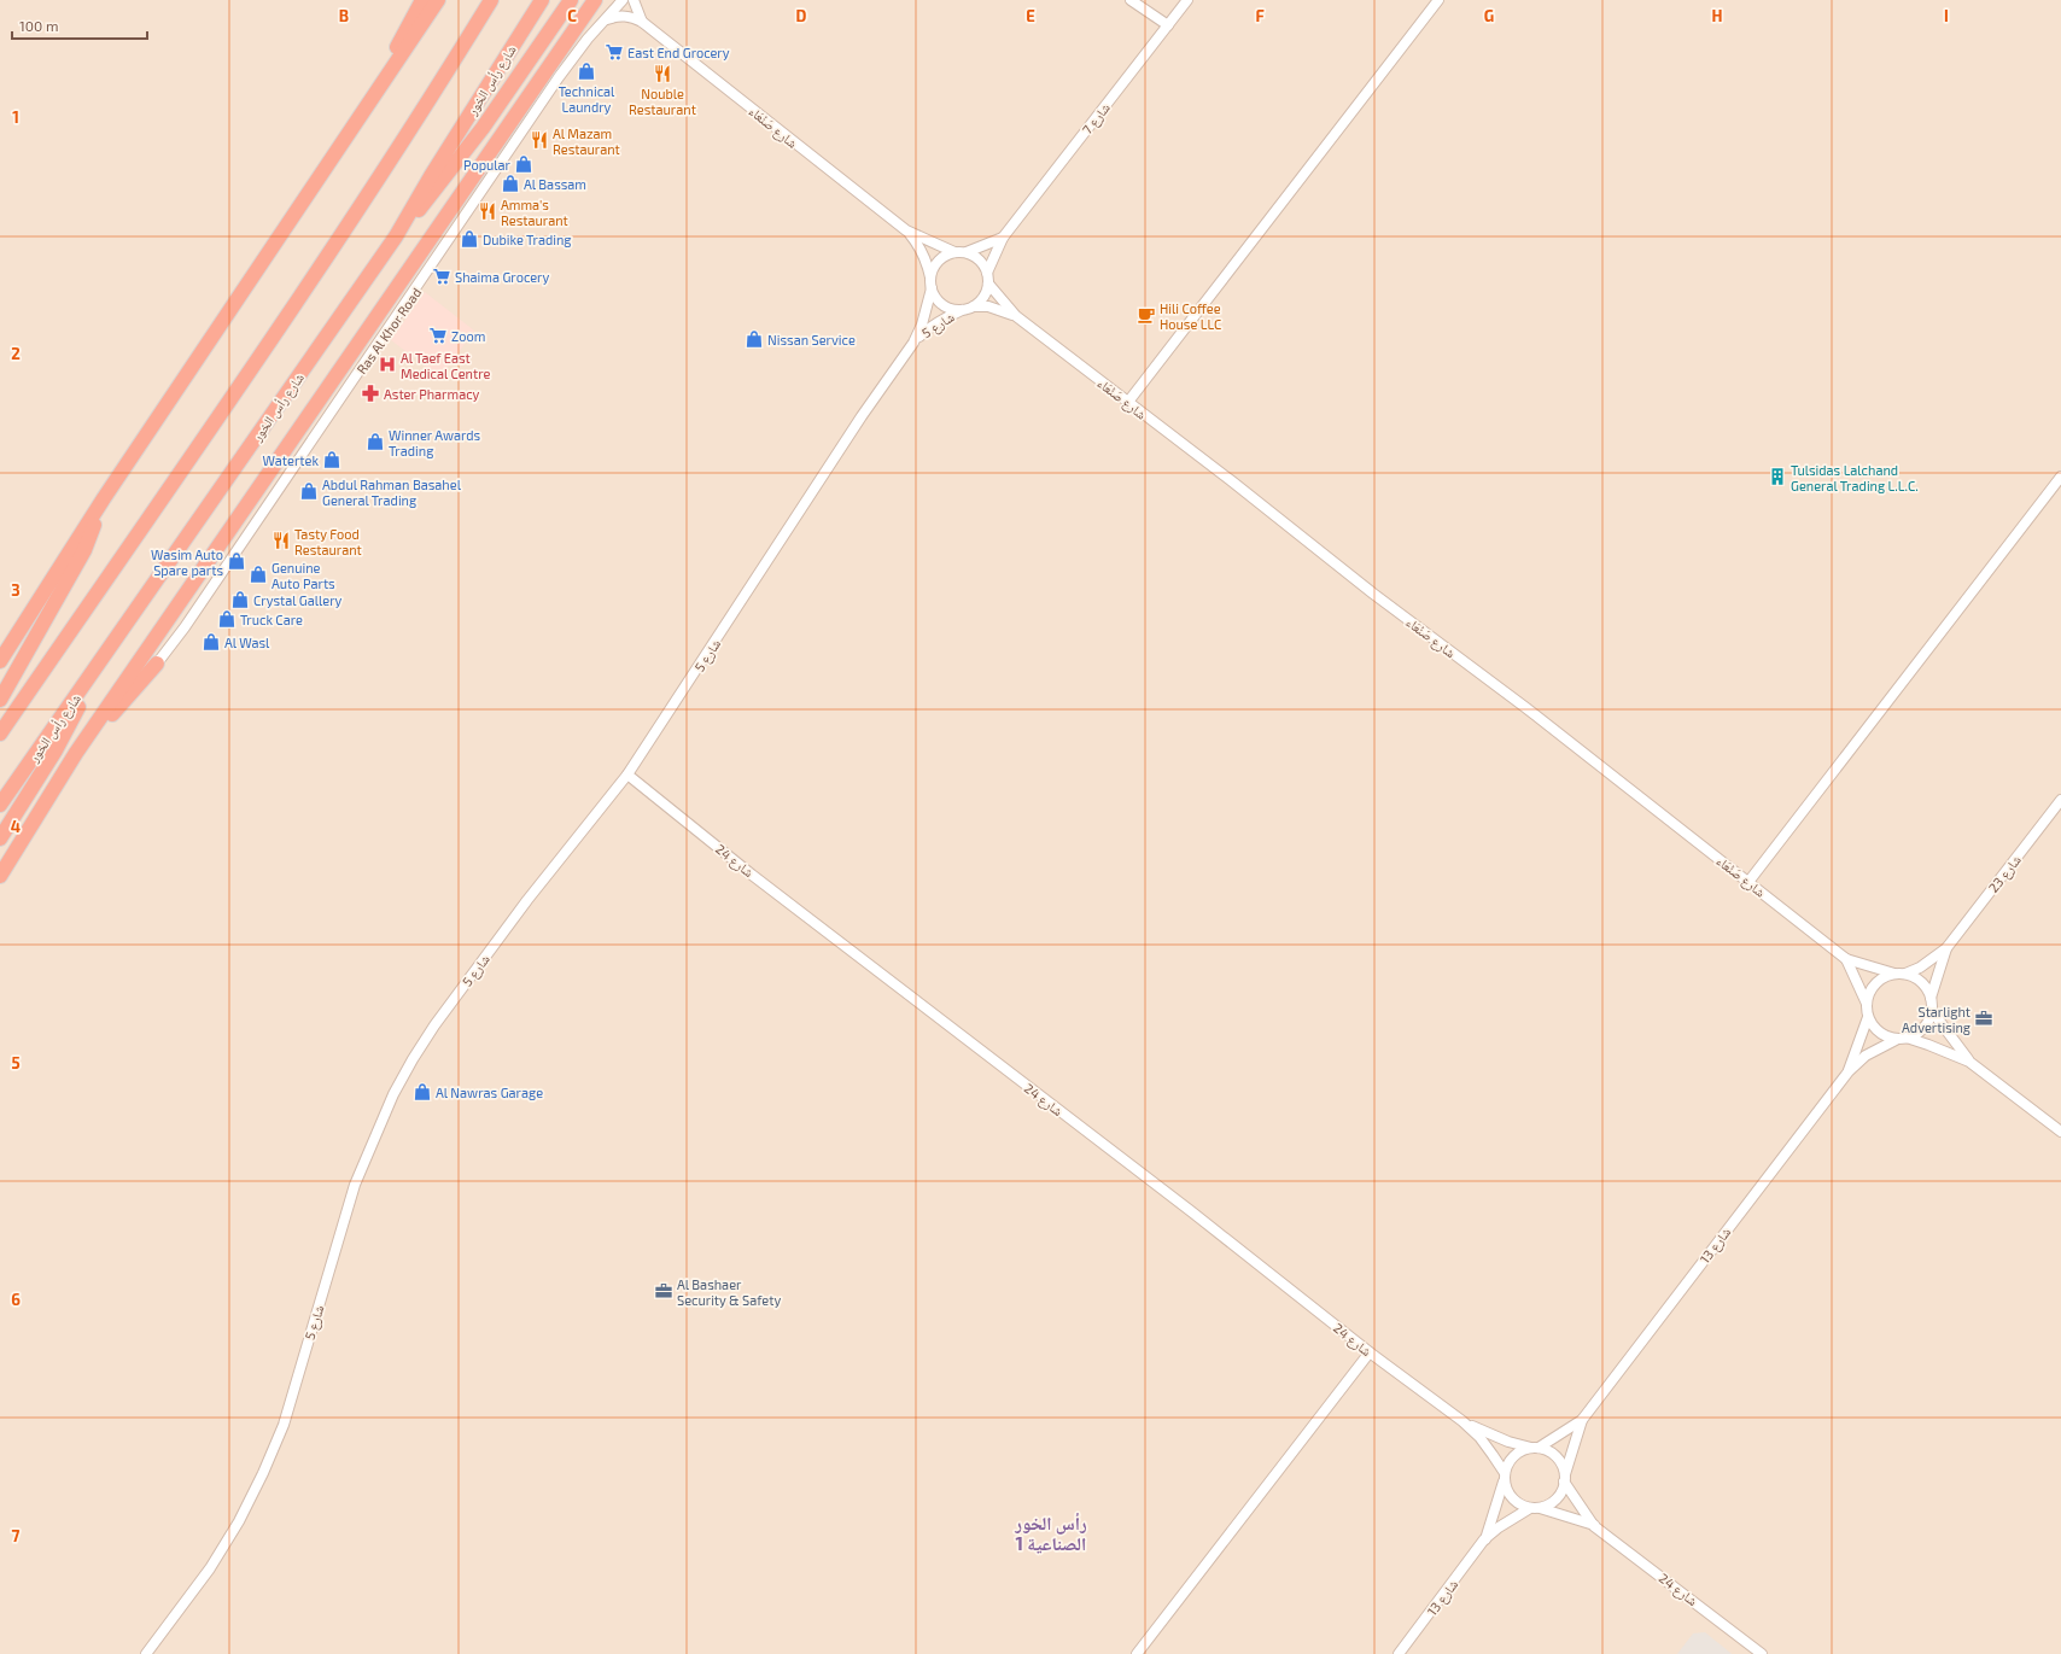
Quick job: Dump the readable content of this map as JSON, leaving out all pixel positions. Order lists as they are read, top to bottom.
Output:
{
  "streets": {
    "highway": ["شارع رأس الخور"],
    "street": [
      "شارع 7",
      "شارع صَنْعَاء",
      "شارع 5",
      "Ras Al Khor Road",
      "شارع 24",
      "شارع 23",
      "شارع 13"
    ]
  },
  "crossings": [
    ["شارع 7", "شارع صَنْعَاء"],
    ["شارع 7", "شارع 5"],
    ["شارع صَنْعَاء", "شارع 5"],
    ["شارع صَنْعَاء", "Ras Al Khor Road"],
    ["شارع صَنْعَاء", "شارع 23"],
    ["شارع صَنْعَاء", "شارع 13"],
    ["شارع 5", "شارع 24"],
    ["شارع 24", "شارع 13"],
    ["شارع 23", "شارع 13"]
  ],
  "districts": ["رأس الخور الصناعية 1"],
  "places": {
    "supermarket": ["East End Grocery", "Shaima Grocery", "Zoom"],
    "shop": [
      "Technical Laundry",
      "Popular",
      "Al Bassam",
      "Dubike Trading",
      "Nissan Service",
      "Winner Awards Trading",
      "Watertek",
      "Abdul Rahman Basahel General Trading",
      "Wasim Auto Spare parts",
      "Genuine Auto Parts",
      "Crystal Gallery",
      "Truck Care",
      "Al Wasl",
      "Al Nawras Garage"
    ],
    "restaurant": [
      "Nouble Restaurant",
      "Al Mazam Restaurant",
      "Amma's Restaurant",
      "Tasty Food Restaurant"
    ],
    "cafe": ["Hili Coffee House LLC"],
    "hospital": ["Al Taef East Medical Centre"],
    "pharmacy": ["Aster Pharmacy"],
    "building": ["Tulsidas Lalchand General Trading L.L.C."],
    "office": ["Starlight Advertising", "Al Bashaer Security & Safety"]
  },
  "scale_bar": "100 m",
  "grid": {
    "columns": [
      "B",
      "C",
      "D",
      "E",
      "F",
      "G",
      "H",
      "I"
    ],
    "rows": [
      "1",
      "2",
      "3",
      "4",
      "5",
      "6",
      "7"
    ]
  }
}
